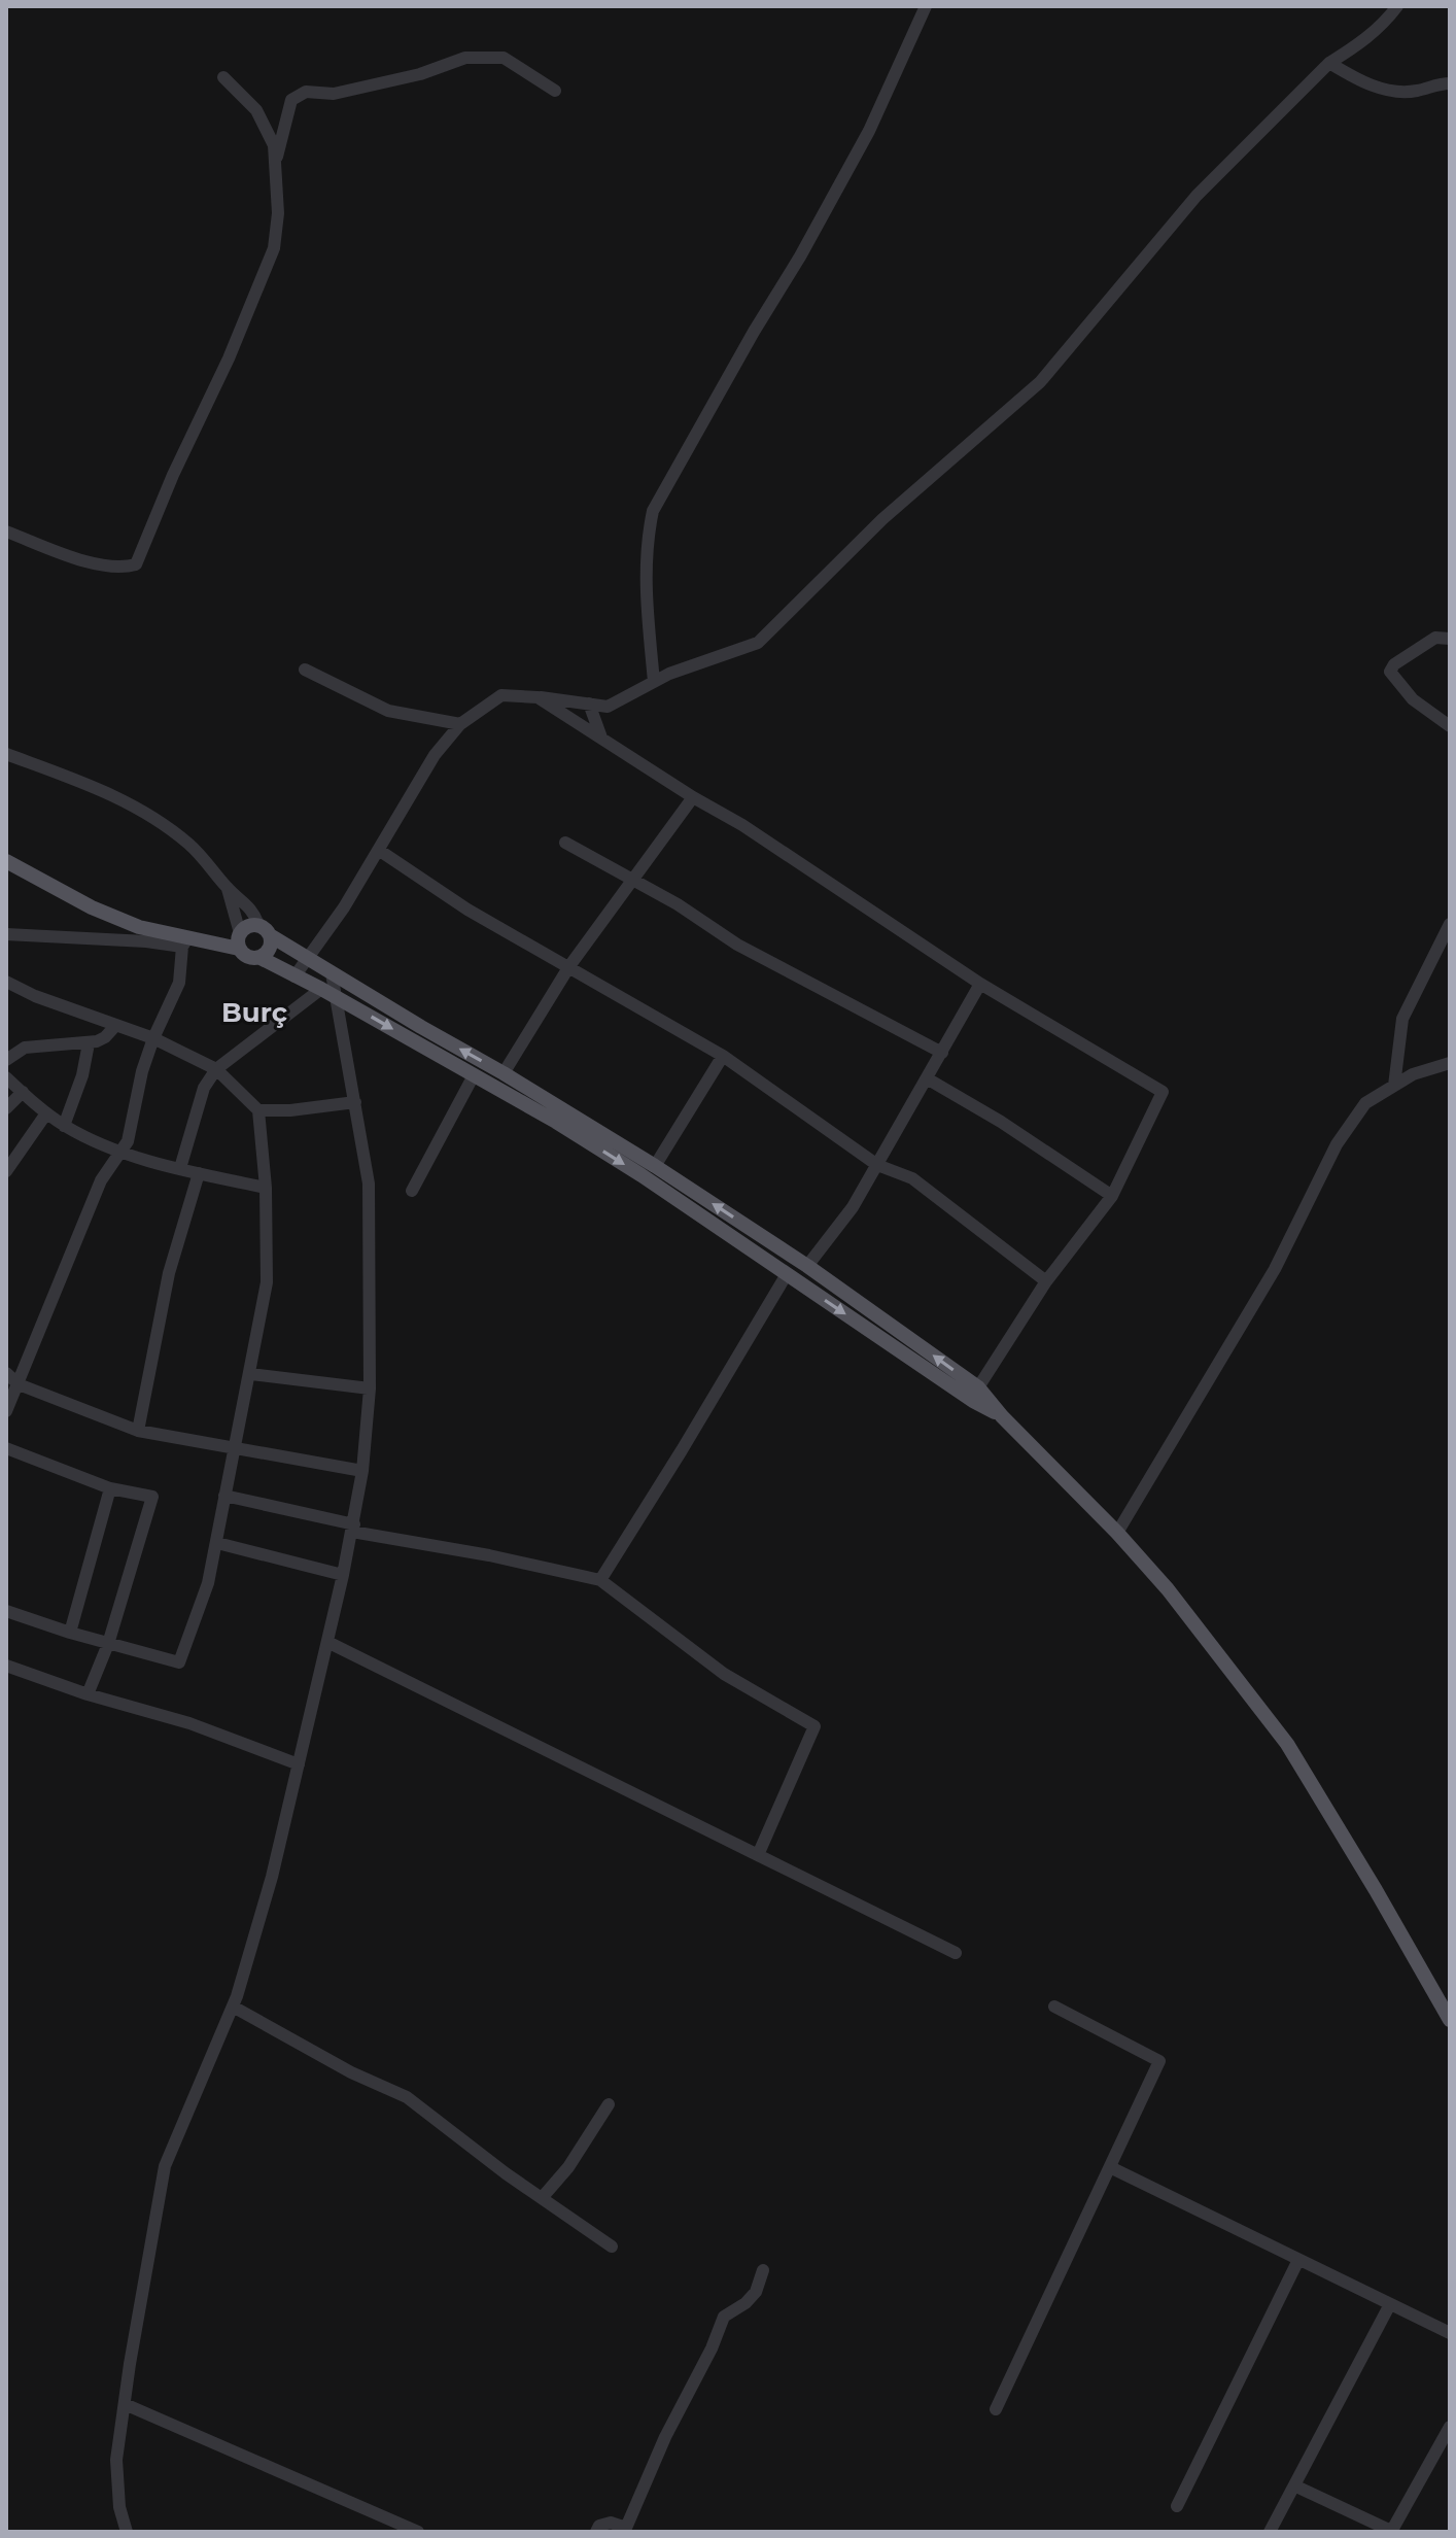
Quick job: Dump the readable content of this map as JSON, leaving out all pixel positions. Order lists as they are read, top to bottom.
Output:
{
  "districts": ["Burç"]
}
